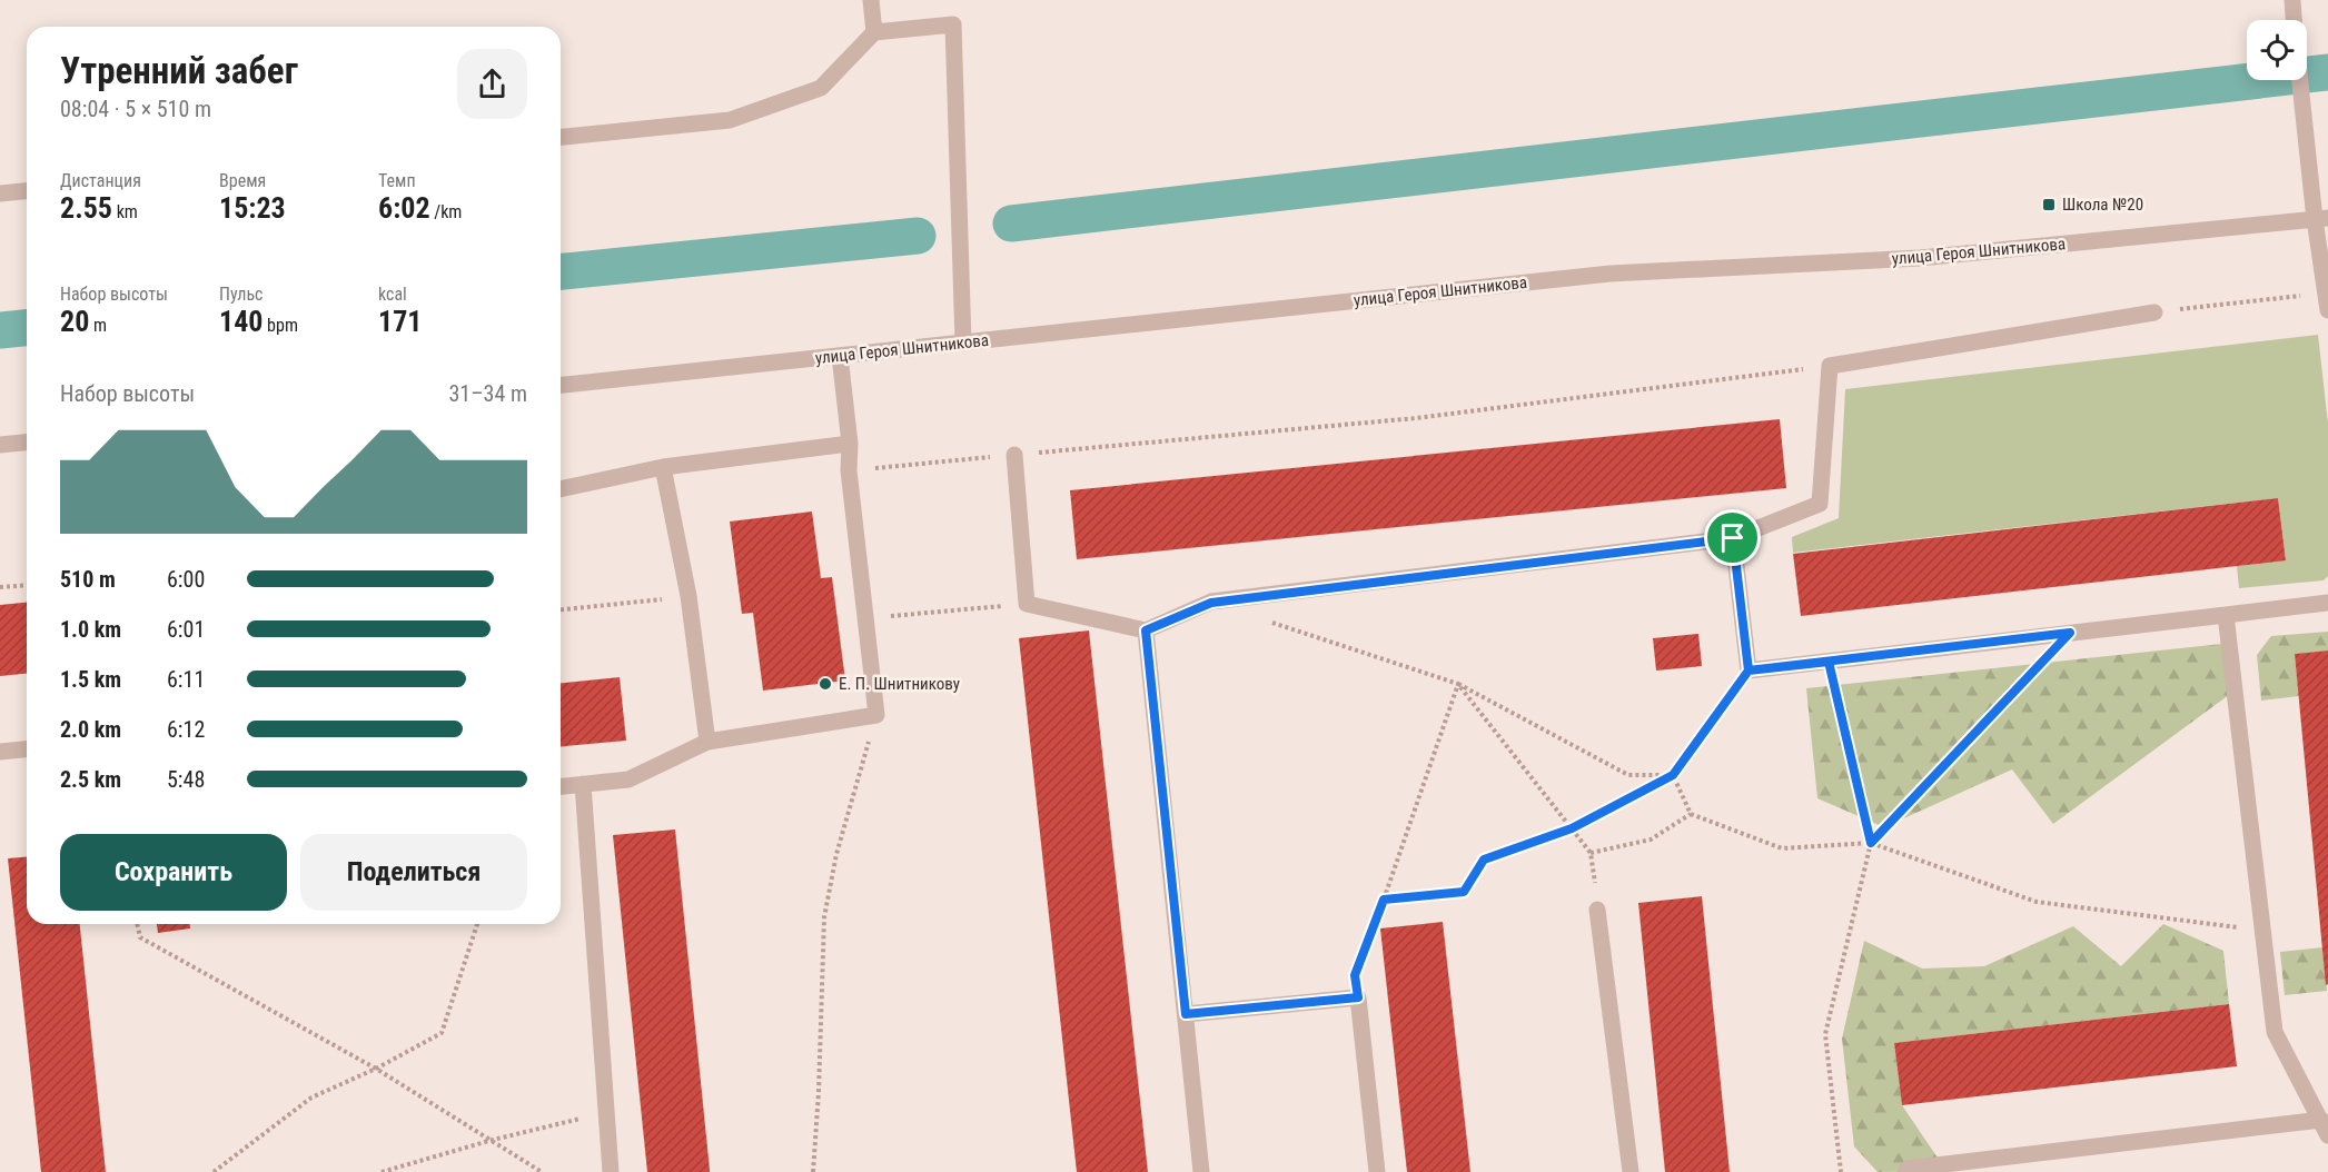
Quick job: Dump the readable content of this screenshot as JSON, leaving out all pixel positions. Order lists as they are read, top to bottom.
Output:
{
  "streets": {
    "street": ["улица Героя Шнитникова"]
  },
  "places": {
    "transit": ["Школа №20"],
    "other": ["Е. П. Шнитникову"]
  },
  "page": {
    "heading": ["Утренний забег", "08:04 · 5 × 510 m"],
    "stats": [
      ["Дистанция", "2.55 km"],
      ["Время", "15:23"],
      ["Темп", "6:02 /km"],
      ["Набор высоты", "20 m"],
      ["Пульс", "140 bpm"],
      ["kcal", "171"]
    ],
    "chart": ["Набор высоты", "31–34 m"],
    "list": [
      {
        "name": "510 m",
        "note": "6:00"
      },
      {
        "name": "1.0 km",
        "note": "6:01"
      },
      {
        "name": "1.5 km",
        "note": "6:11"
      },
      {
        "name": "2.0 km",
        "note": "6:12"
      },
      {
        "name": "2.5 km",
        "note": "5:48"
      }
    ],
    "buttons": ["Сохранить", "Поделиться"]
  }
}
